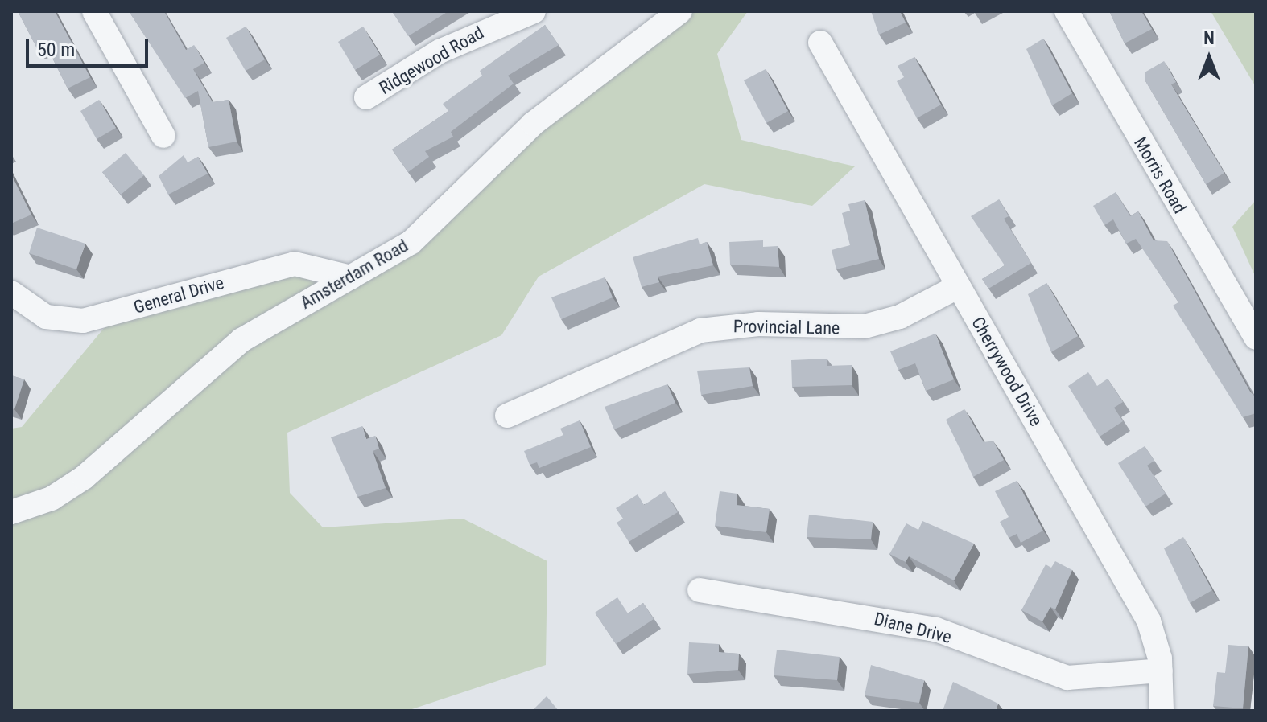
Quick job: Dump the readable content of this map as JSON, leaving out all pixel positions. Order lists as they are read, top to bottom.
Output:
{
  "streets": {
    "street": [
      "Ridgewood Road",
      "Morris Road",
      "Amsterdam Road",
      "General Drive",
      "Provincial Lane",
      "Cherrywood Drive",
      "Diane Drive"
    ]
  },
  "crossings": [
    ["Amsterdam Road", "General Drive"],
    ["Provincial Lane", "Cherrywood Drive"],
    ["Cherrywood Drive", "Diane Drive"]
  ],
  "scale_bar": "50 m",
  "north": "top"
}
